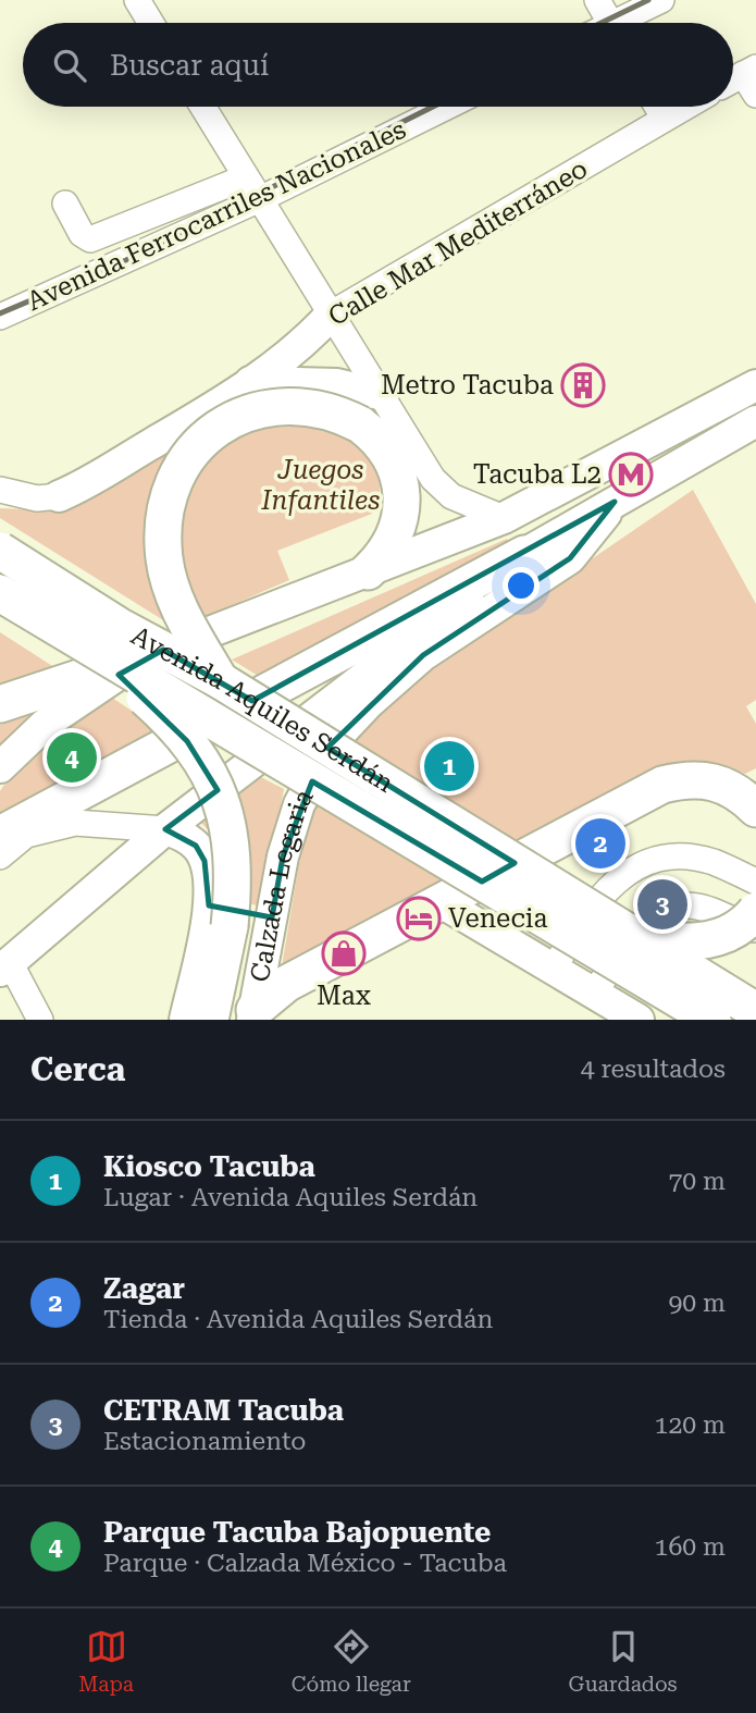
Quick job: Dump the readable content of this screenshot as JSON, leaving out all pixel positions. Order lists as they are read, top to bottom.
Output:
{
  "streets": {
    "highway": ["Avenida Aquiles Serdán"],
    "main road": ["Calle Mar Mediterráneo", "Calzada Legaria"],
    "street": ["Avenida Ferrocarriles Nacionales"]
  },
  "parks": ["Juegos Infantiles"],
  "places": {
    "building": ["Metro Tacuba"],
    "metro station": ["Tacuba L2"],
    "hotel": ["Venecia"],
    "shop": ["Max"]
  },
  "page": {
    "search": "Buscar aquí",
    "pins": [
      "4",
      "1",
      "2",
      "3"
    ],
    "heading": ["Cerca", "4 resultados"],
    "list": [
      {
        "mark": "1",
        "name": "Kiosco Tacuba",
        "note": "Lugar · Avenida Aquiles Serdán",
        "value": "70 m"
      },
      {
        "mark": "2",
        "name": "Zagar",
        "note": "Tienda · Avenida Aquiles Serdán",
        "value": "90 m"
      },
      {
        "mark": "3",
        "name": "CETRAM Tacuba",
        "note": "Estacionamiento",
        "value": "120 m"
      },
      {
        "mark": "4",
        "name": "Parque Tacuba Bajopuente",
        "note": "Parque · Calzada México - Tacuba",
        "value": "160 m"
      }
    ],
    "nav": ["Mapa", "Cómo llegar", "Guardados"]
  }
}
